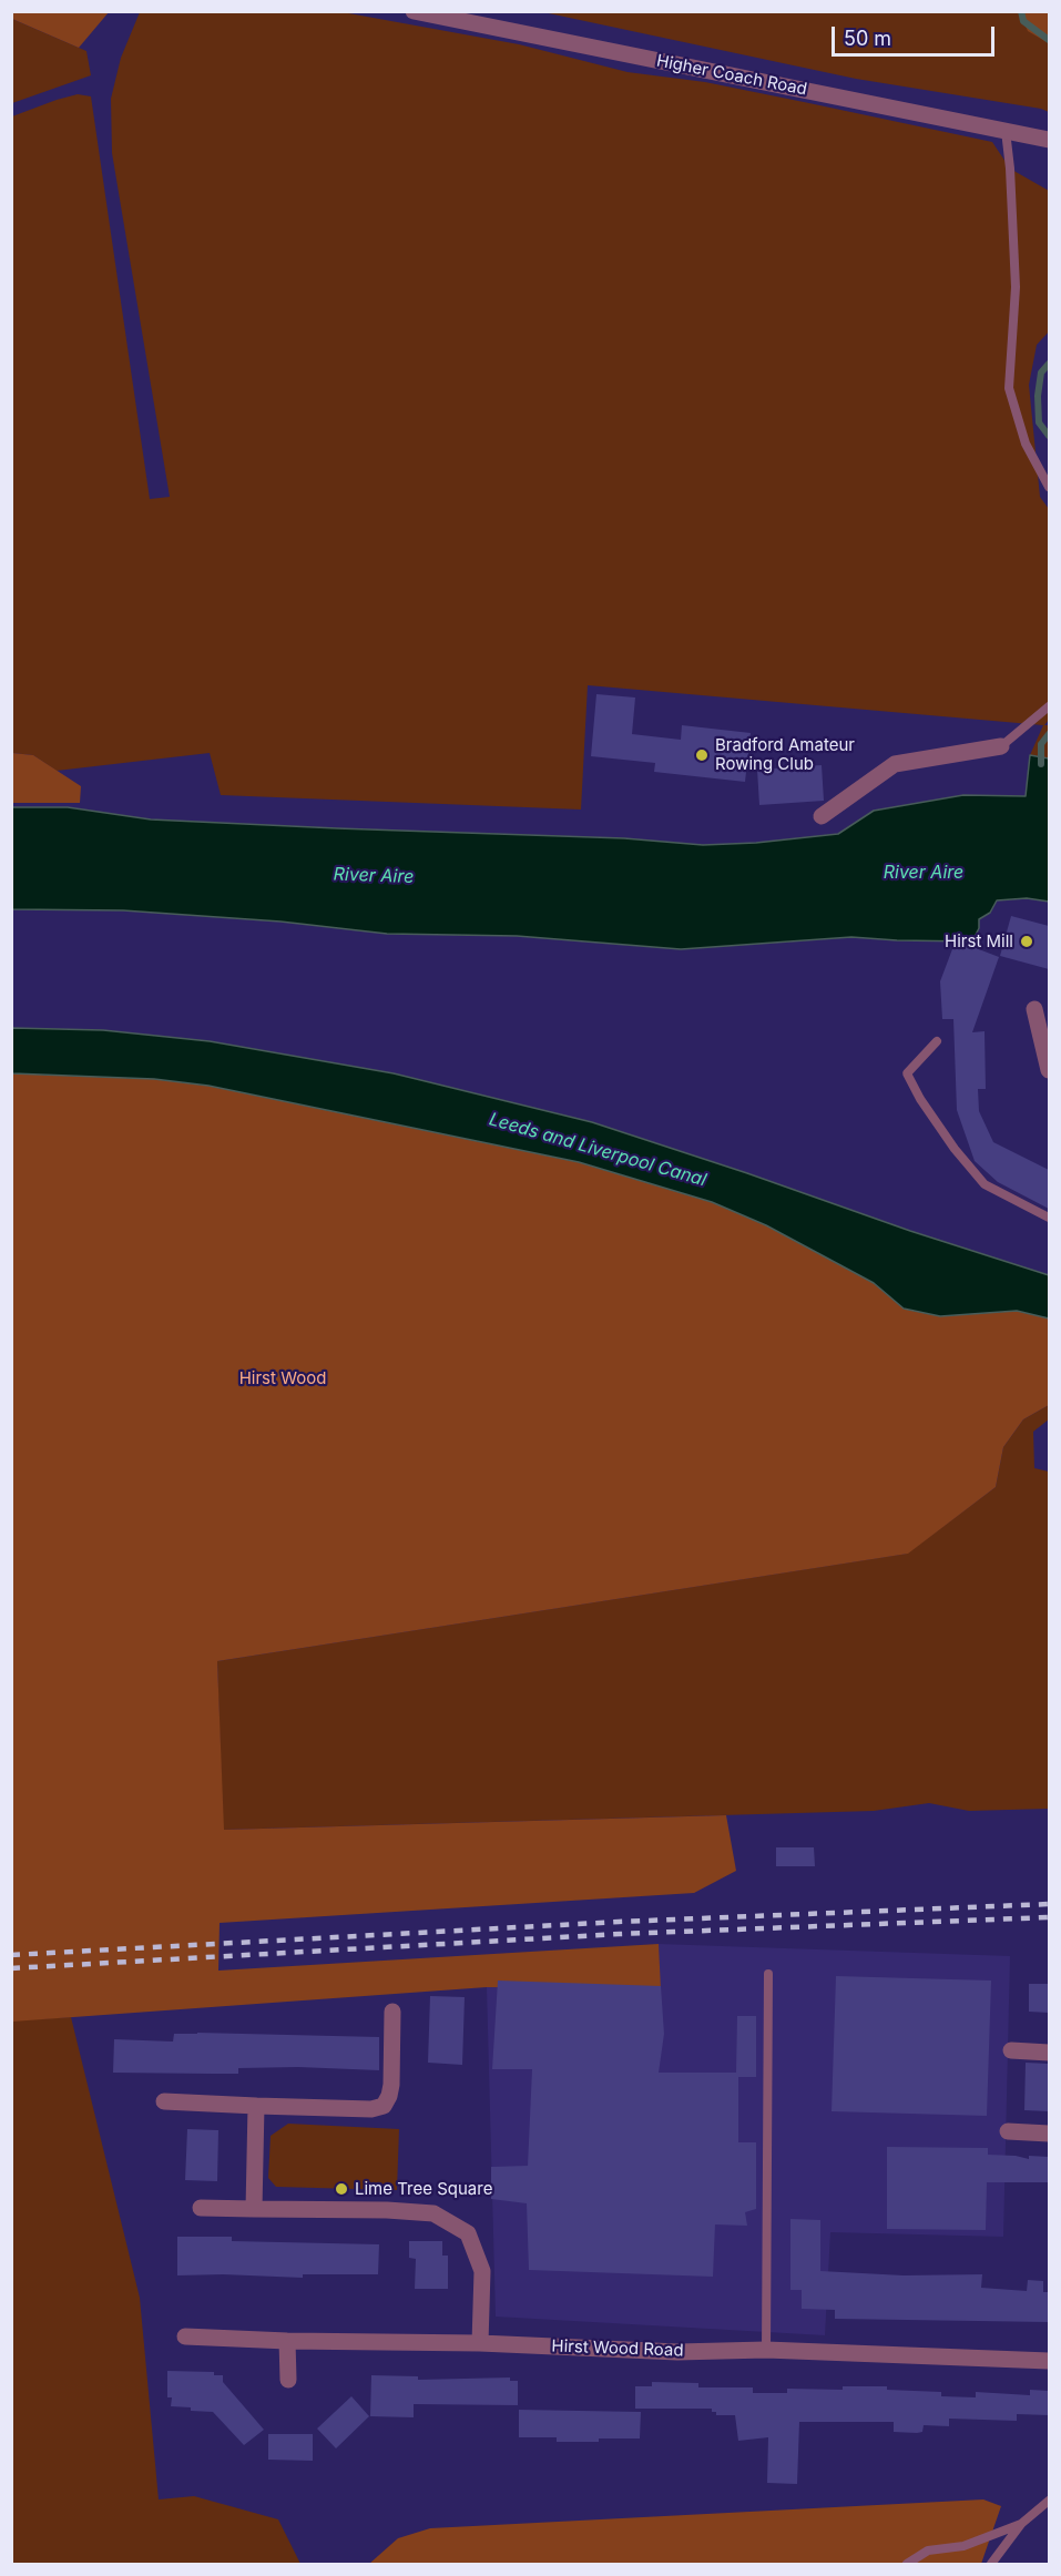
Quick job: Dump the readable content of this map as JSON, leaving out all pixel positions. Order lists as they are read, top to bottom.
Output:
{
  "streets": {
    "street": ["Higher Coach Road", "Hirst Wood Road"]
  },
  "water": ["River Aire", "Leeds and Liverpool Canal"],
  "parks": ["Hirst Wood"],
  "places": ["Bradford Amateur Rowing Club", "Hirst Mill", "Lime Tree Square"],
  "scale_bar": "50 m"
}
